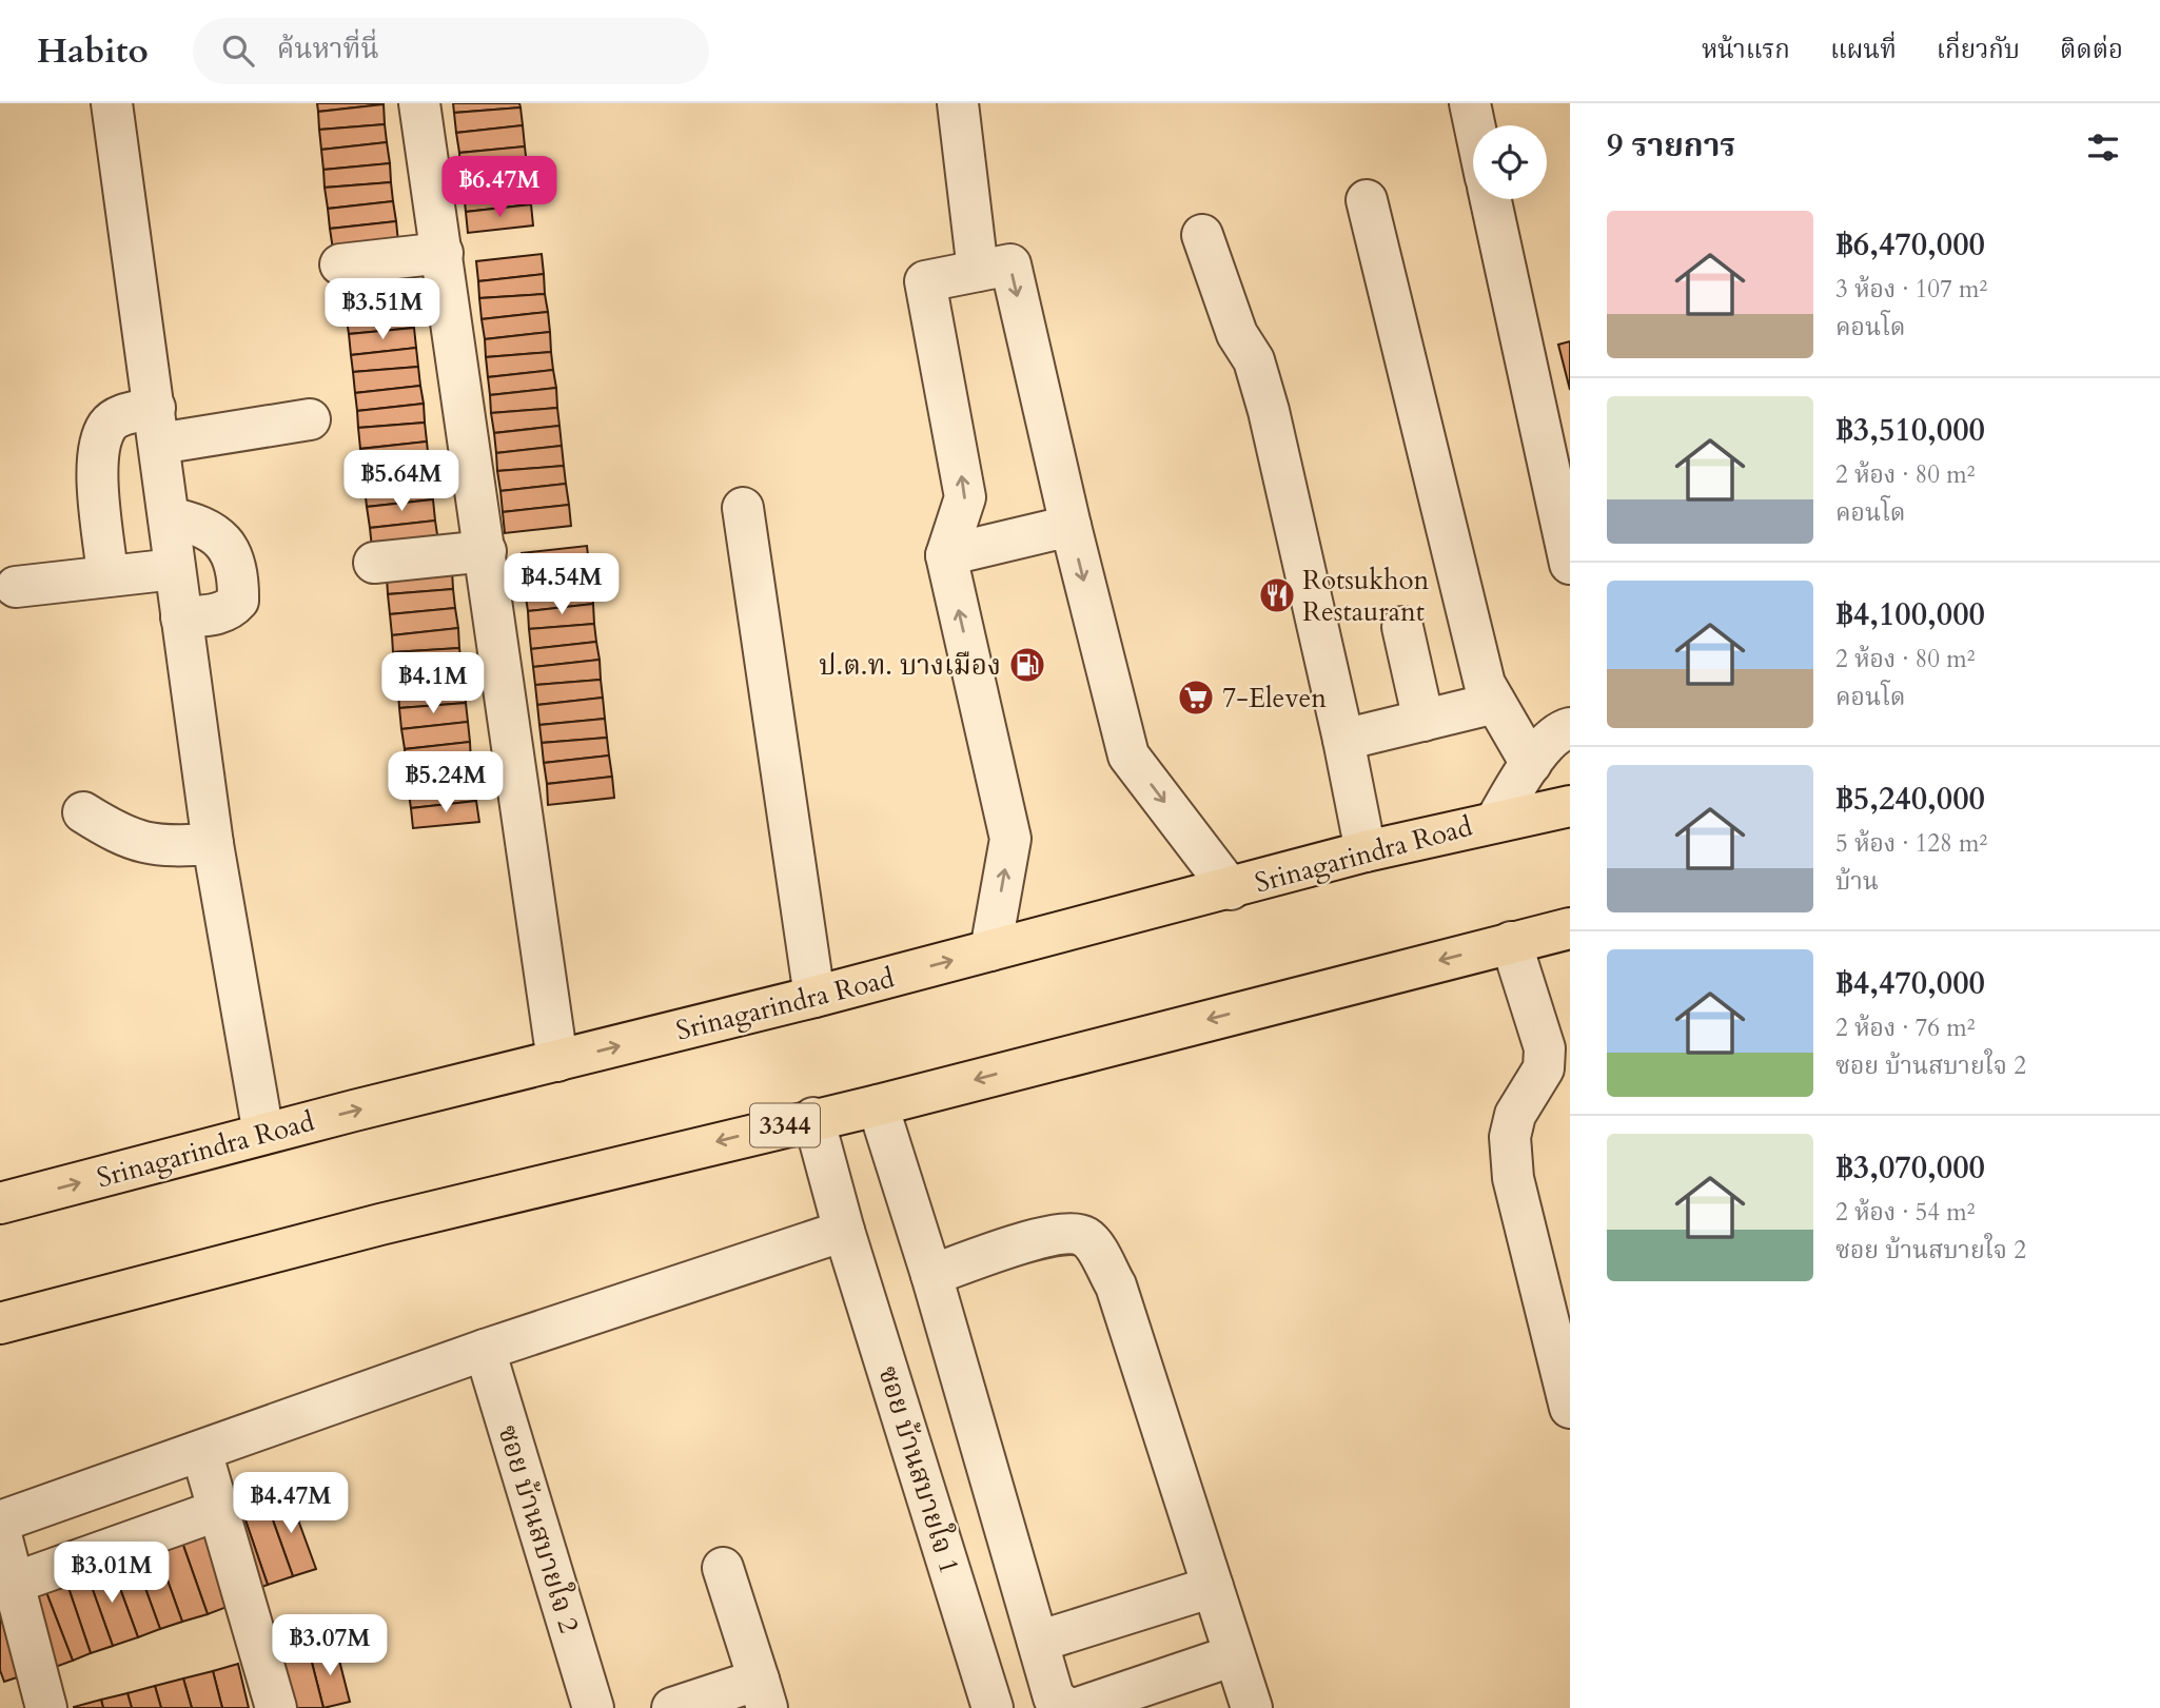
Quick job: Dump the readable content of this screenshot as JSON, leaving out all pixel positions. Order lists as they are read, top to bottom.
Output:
{
  "streets": {
    "main road": ["Srinagarindra Road", "3344"],
    "street": ["ซอย บ้านสบายใจ 1", "ซอย บ้านสบายใจ 2"]
  },
  "crossings": [
    ["3344", "ซอย บ้านสบายใจ 1"]
  ],
  "places": {
    "restaurant": ["Rotsukhon Restaurant"],
    "fuel station": ["ป.ต.ท. บางเมือง"],
    "supermarket": ["7-Eleven"]
  },
  "page": {
    "header": "Habito",
    "search": "ค้นหาที่นี่",
    "nav": [
      "หน้าแรก",
      "แผนที่",
      "เกี่ยวกับ",
      "ติดต่อ"
    ],
    "heading": "9 รายการ",
    "price": [
      "฿6.47M",
      "฿3.51M",
      "฿5.64M",
      "฿4.54M",
      "฿4.1M",
      "฿5.24M",
      "฿4.47M",
      "฿3.01M",
      "฿3.07M"
    ],
    "list": [
      {
        "name": "฿6,470,000",
        "note": "3 ห้อง · 107 m² · คอนโด"
      },
      {
        "name": "฿3,510,000",
        "note": "2 ห้อง · 80 m² · คอนโด"
      },
      {
        "name": "฿4,100,000",
        "note": "2 ห้อง · 80 m² · คอนโด"
      },
      {
        "name": "฿5,240,000",
        "note": "5 ห้อง · 128 m² · บ้าน"
      },
      {
        "name": "฿4,470,000",
        "note": "2 ห้อง · 76 m² · ซอย บ้านสบายใจ 2"
      },
      {
        "name": "฿3,070,000",
        "note": "2 ห้อง · 54 m² · ซอย บ้านสบายใจ 2"
      }
    ]
  }
}
